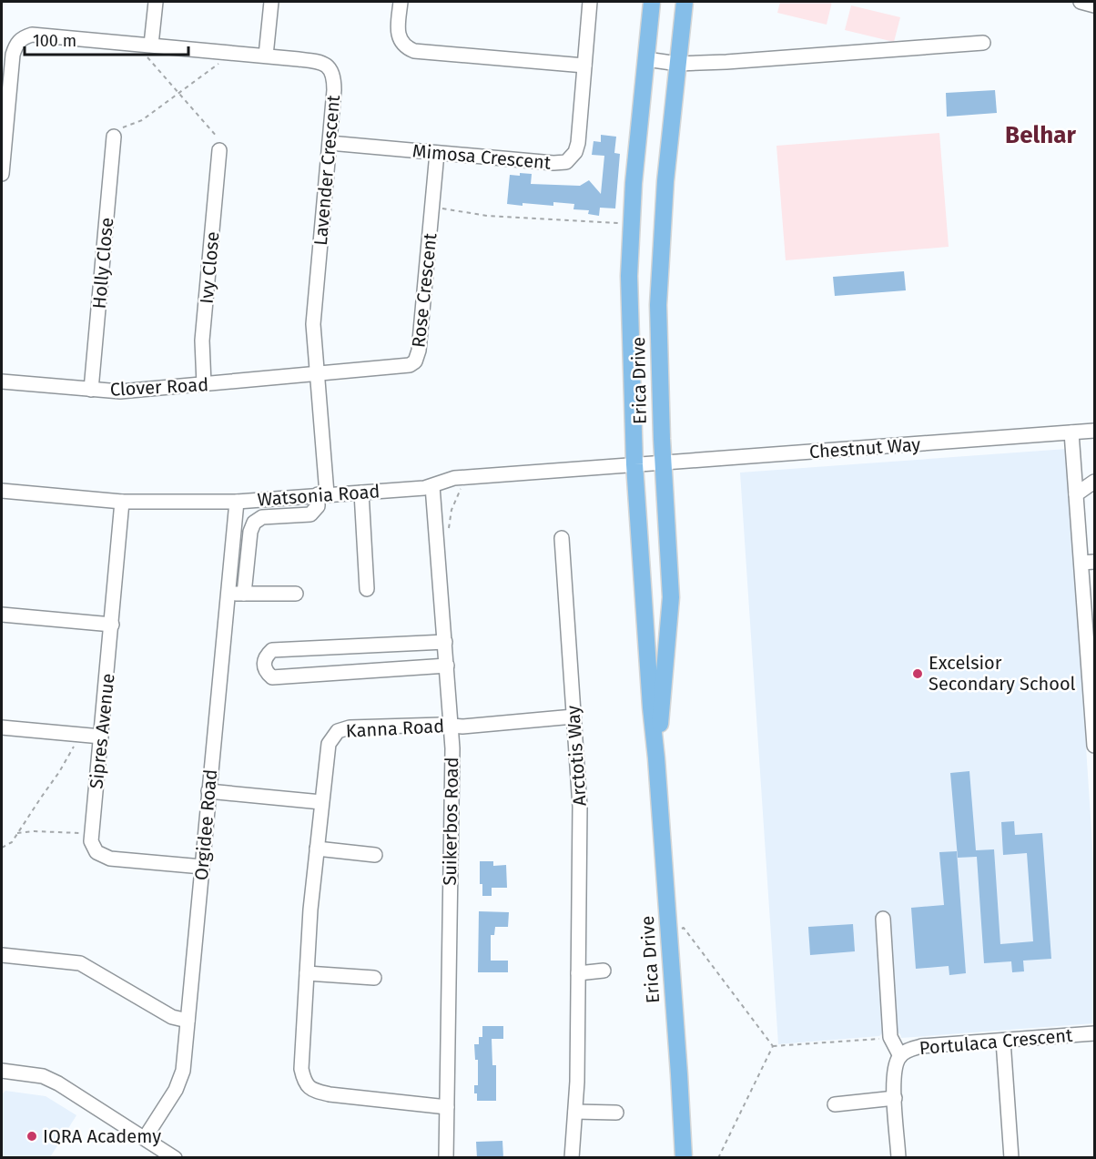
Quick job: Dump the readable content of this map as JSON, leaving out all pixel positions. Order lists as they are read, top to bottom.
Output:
{
  "streets": {
    "main road": ["Erica Drive"],
    "street": [
      "Mimosa Crescent",
      "Lavender Crescent",
      "Holly Close",
      "Ivy Close",
      "Rose Crescent",
      "Clover Road",
      "Chestnut Way",
      "Watsonia Road",
      "Kanna Road",
      "Sipres Avenue",
      "Arctotis Way",
      "Suikerbos Road",
      "Orgidee Road",
      "Portulaca Crescent"
    ]
  },
  "crossings": [
    ["Mimosa Crescent", "Lavender Crescent"],
    ["Mimosa Crescent", "Rose Crescent"],
    ["Lavender Crescent", "Rose Crescent"],
    ["Lavender Crescent", "Clover Road"],
    ["Lavender Crescent", "Watsonia Road"],
    ["Holly Close", "Clover Road"],
    ["Ivy Close", "Clover Road"],
    ["Rose Crescent", "Clover Road"],
    ["Erica Drive", "Chestnut Way"],
    ["Erica Drive", "Watsonia Road"],
    ["Chestnut Way", "Watsonia Road"],
    ["Watsonia Road", "Sipres Avenue"],
    ["Watsonia Road", "Suikerbos Road"],
    ["Watsonia Road", "Orgidee Road"],
    ["Kanna Road", "Arctotis Way"],
    ["Kanna Road", "Suikerbos Road"]
  ],
  "districts": ["Belhar"],
  "places": ["Excelsior Secondary School", "IQRA Academy"],
  "scale_bar": "100 m"
}
